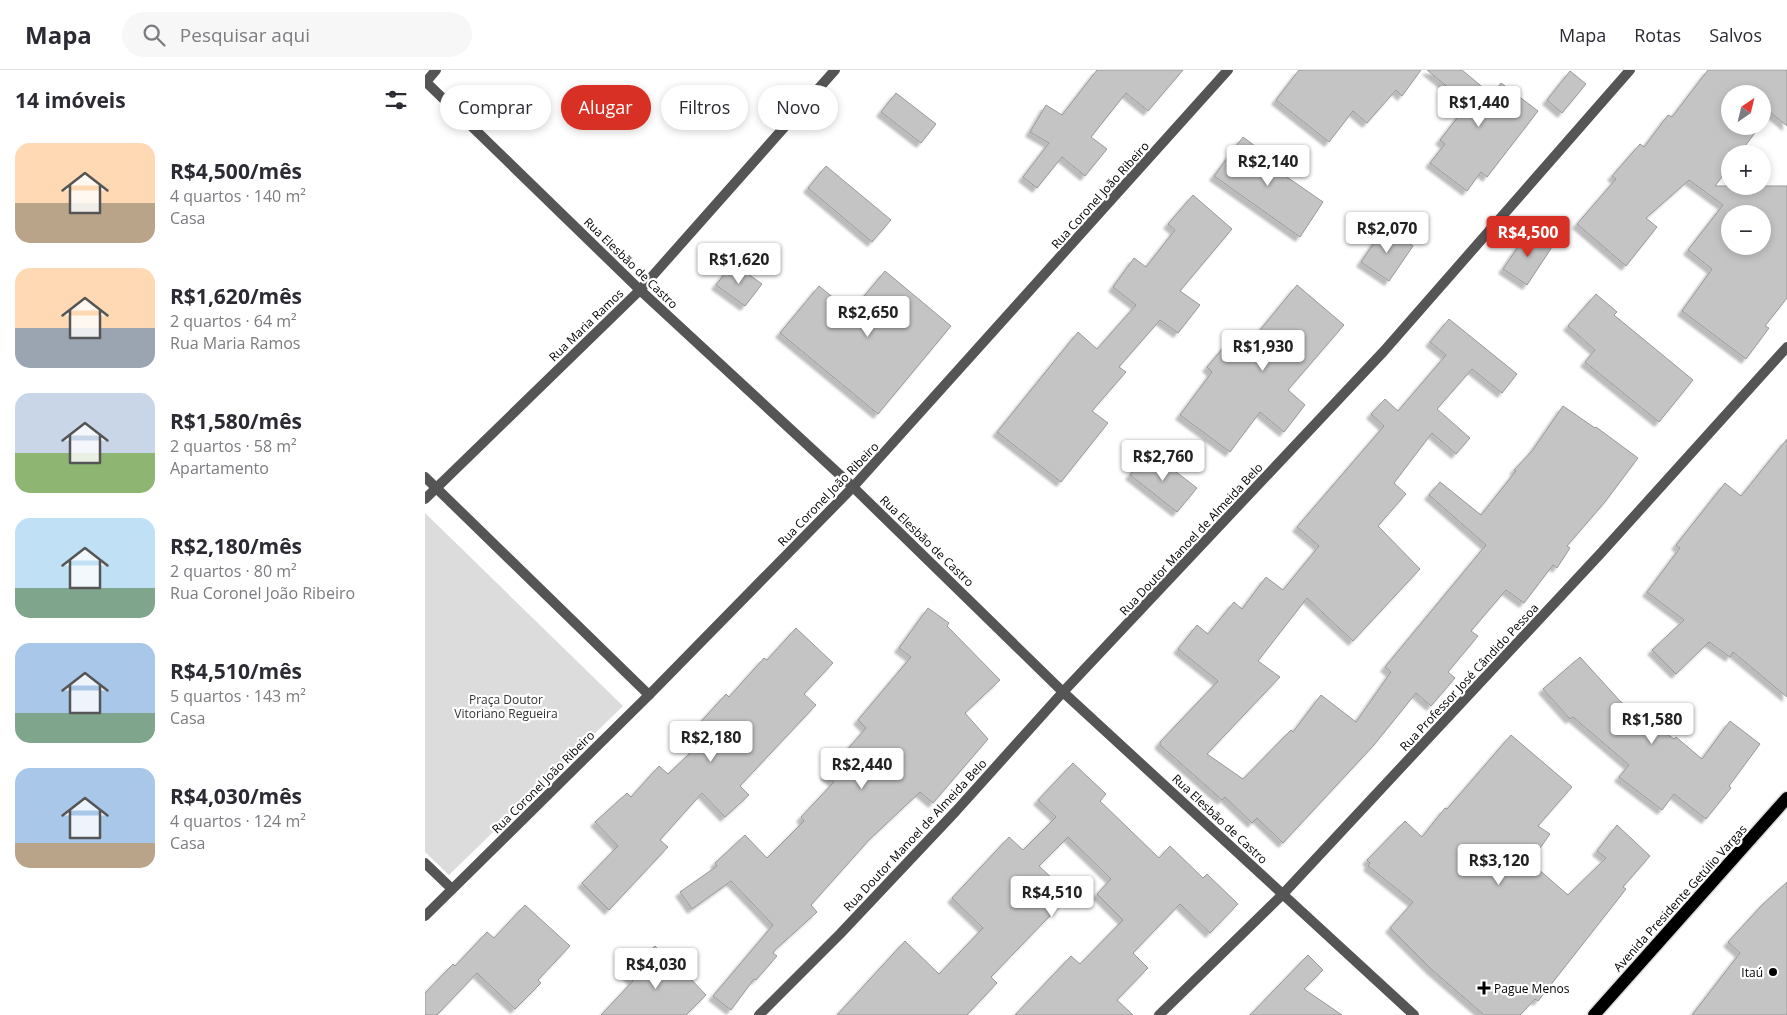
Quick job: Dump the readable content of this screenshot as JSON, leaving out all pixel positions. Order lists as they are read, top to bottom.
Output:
{
  "streets": {
    "main road": ["Avenida Presidente Getúlio Vargas"],
    "street": [
      "Rua Coronel João Ribeiro",
      "Rua Elesbão de Castro",
      "Rua Maria Ramos",
      "Rua Doutor Manoel de Almeida Belo",
      "Rua Professor José Cândido Pessoa"
    ]
  },
  "crossings": [
    ["Rua Coronel João Ribeiro", "Rua Elesbão de Castro"],
    ["Rua Elesbão de Castro", "Rua Maria Ramos"],
    ["Rua Elesbão de Castro", "Rua Doutor Manoel de Almeida Belo"],
    ["Rua Elesbão de Castro", "Rua Professor José Cândido Pessoa"]
  ],
  "parks": ["Praça Doutor Vitoriano Regueira"],
  "places": {
    "other": ["Itaú"],
    "health": ["Pague Menos"]
  },
  "north": "top right",
  "page": {
    "header": "Mapa",
    "search": "Pesquisar aqui",
    "nav": ["Mapa", "Rotas", "Salvos"],
    "heading": "14 imóveis",
    "map_buttons": ["+", "−"],
    "chip": [
      "Comprar",
      "Alugar",
      "Filtros",
      "Novo"
    ],
    "price": [
      "R$1,440",
      "R$2,140",
      "R$2,070",
      "R$4,500",
      "R$1,620",
      "R$2,650",
      "R$1,930",
      "R$2,760",
      "R$1,580",
      "R$2,180",
      "R$2,440",
      "R$3,120",
      "R$4,510",
      "R$4,030"
    ],
    "list": [
      {
        "name": "R$4,500/mês",
        "note": "4 quartos · 140 m² · Casa"
      },
      {
        "name": "R$1,620/mês",
        "note": "2 quartos · 64 m² · Rua Maria Ramos"
      },
      {
        "name": "R$1,580/mês",
        "note": "2 quartos · 58 m² · Apartamento"
      },
      {
        "name": "R$2,180/mês",
        "note": "2 quartos · 80 m² · Rua Coronel João Ribeiro"
      },
      {
        "name": "R$4,510/mês",
        "note": "5 quartos · 143 m² · Casa"
      },
      {
        "name": "R$4,030/mês",
        "note": "4 quartos · 124 m² · Casa"
      }
    ]
  }
}
